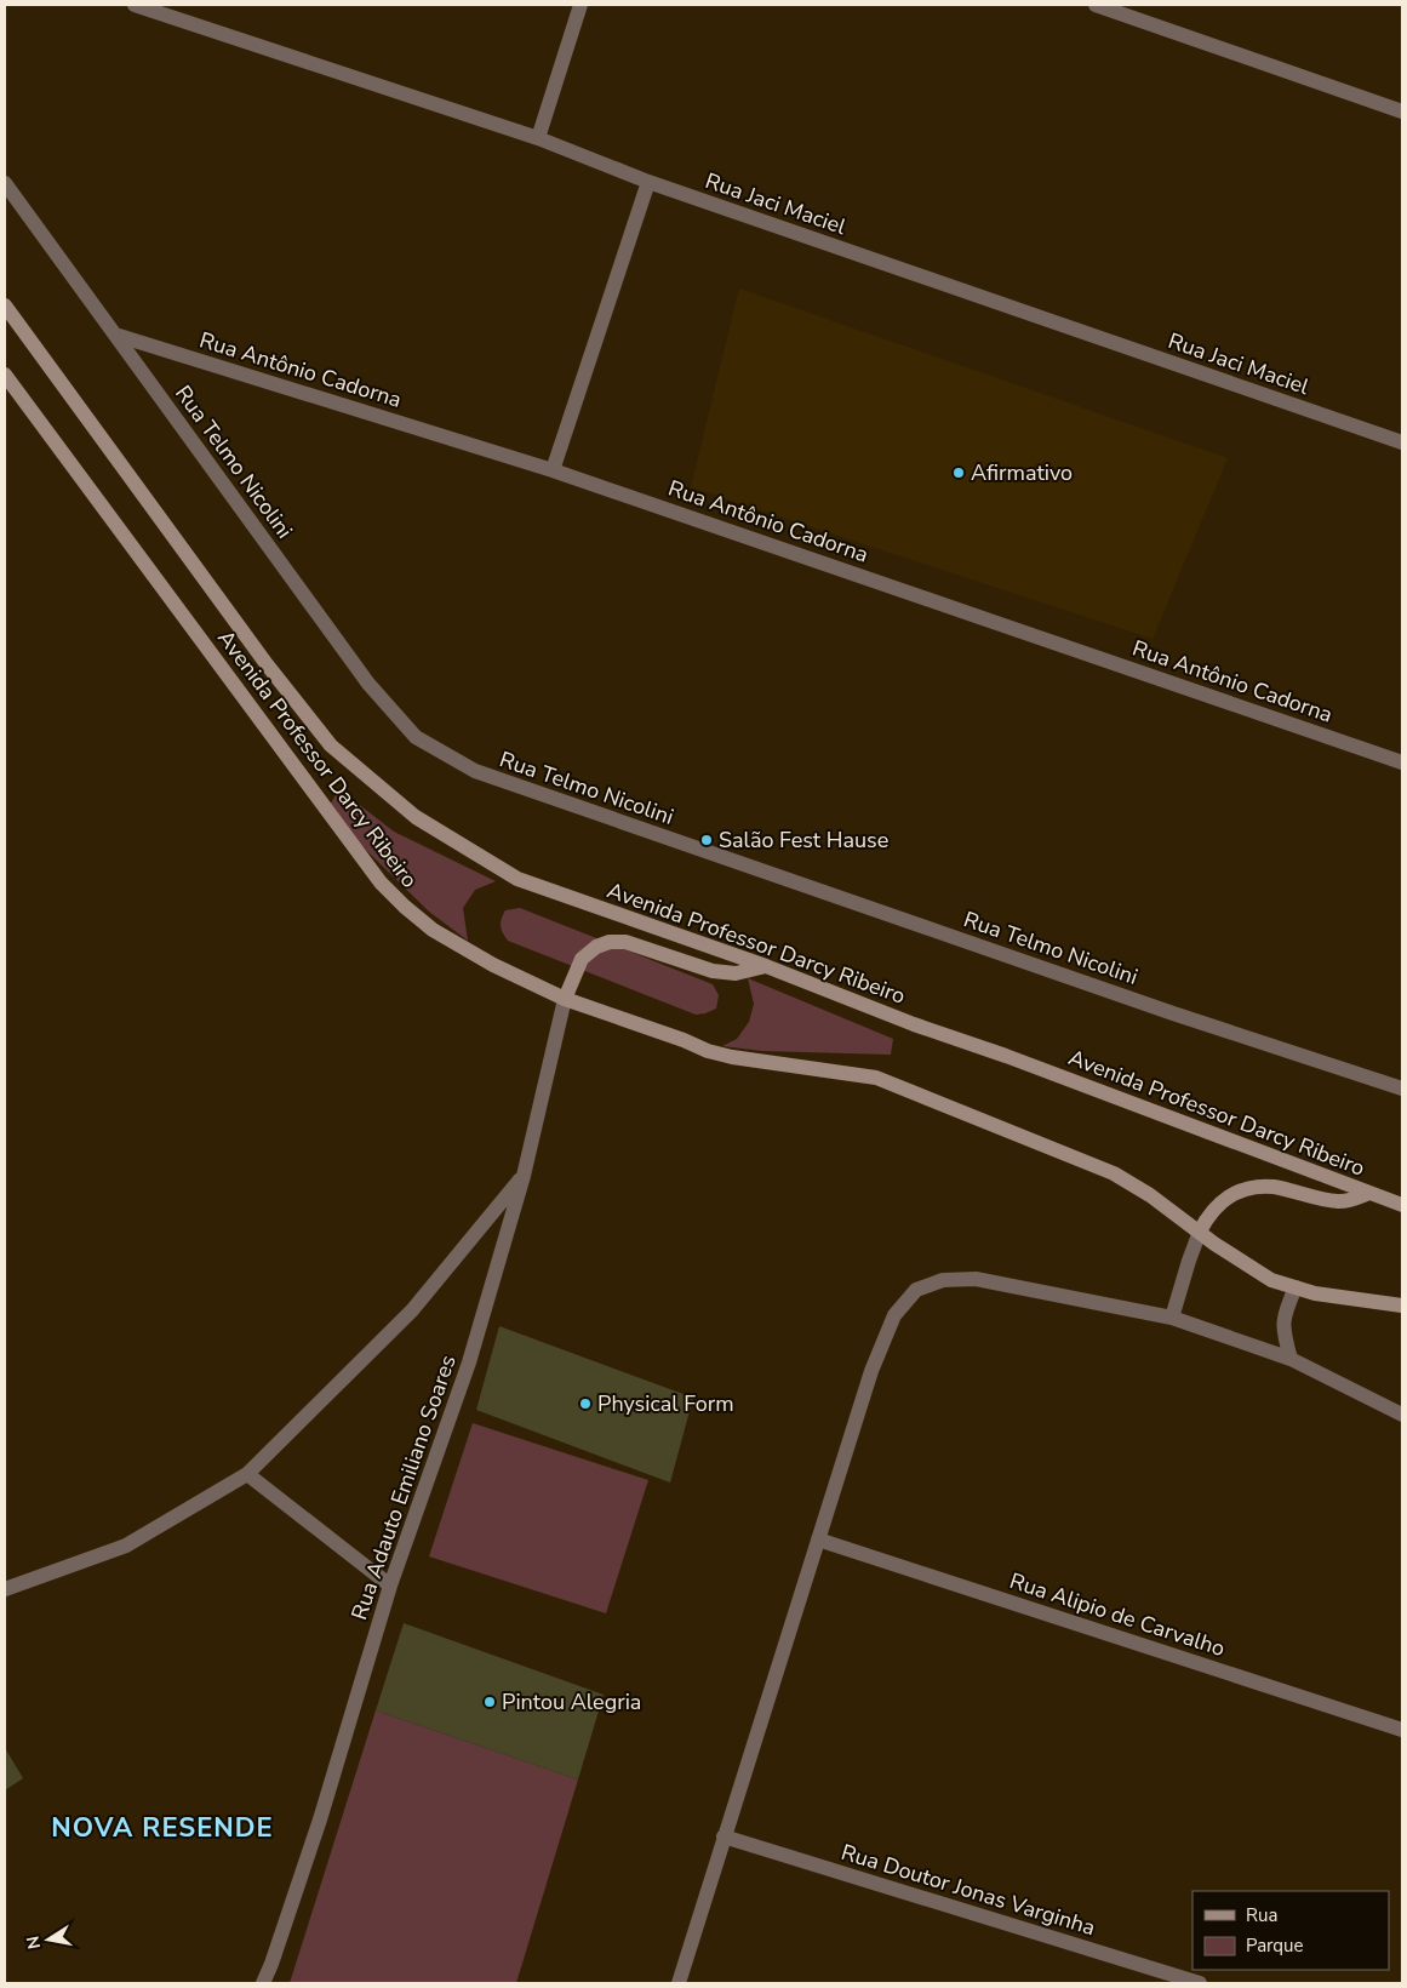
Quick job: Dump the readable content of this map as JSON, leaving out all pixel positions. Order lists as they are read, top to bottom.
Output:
{
  "streets": {
    "main road": ["Avenida Professor Darcy Ribeiro"],
    "street": [
      "Rua Jaci Maciel",
      "Rua Antônio Cadorna",
      "Rua Telmo Nicolini",
      "Rua Adauto Emiliano Soares",
      "Rua Alipio de Carvalho",
      "Rua Doutor Jonas Varginha"
    ]
  },
  "crossings": [
    ["Rua Antônio Cadorna", "Rua Telmo Nicolini"],
    ["Avenida Professor Darcy Ribeiro", "Rua Adauto Emiliano Soares"]
  ],
  "districts": ["NOVA RESENDE"],
  "places": [
    "Afirmativo",
    "Salão Fest Hause",
    "Physical Form",
    "Pintou Alegria"
  ],
  "legend": ["Rua", "Parque"],
  "north": "left"
}
